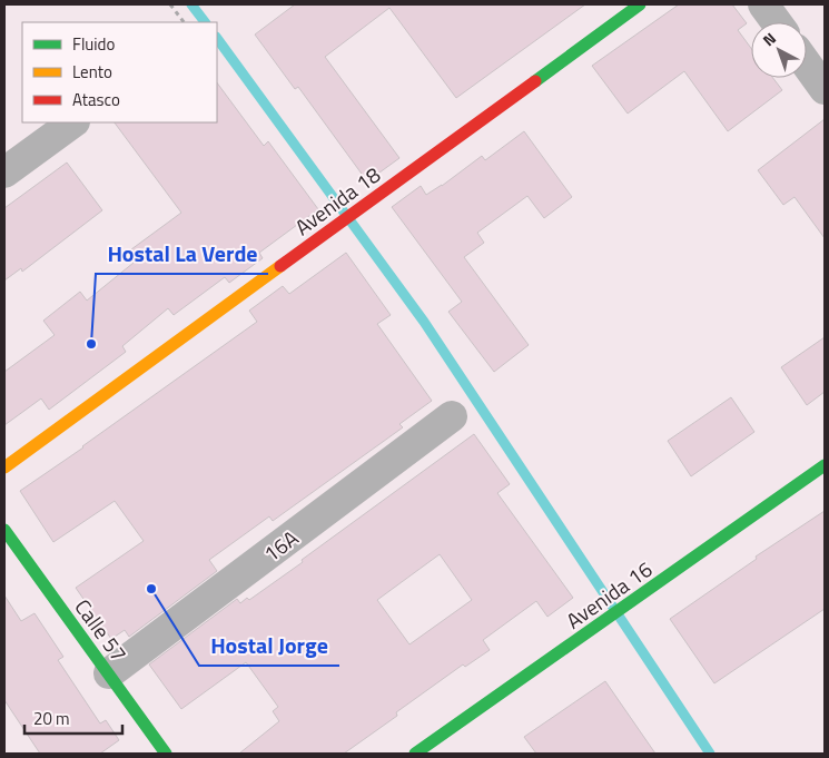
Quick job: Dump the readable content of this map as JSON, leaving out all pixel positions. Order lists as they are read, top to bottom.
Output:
{
  "streets": {
    "street": [
      "Avenida 18",
      "16A",
      "Avenida 16",
      "Calle 57"
    ]
  },
  "crossings": [
    ["16A", "Calle 57"]
  ],
  "places": ["Hostal La Verde", "Hostal Jorge"],
  "legend": ["Fluido", "Lento", "Atasco"],
  "scale_bar": "20 m",
  "north": "top left"
}
